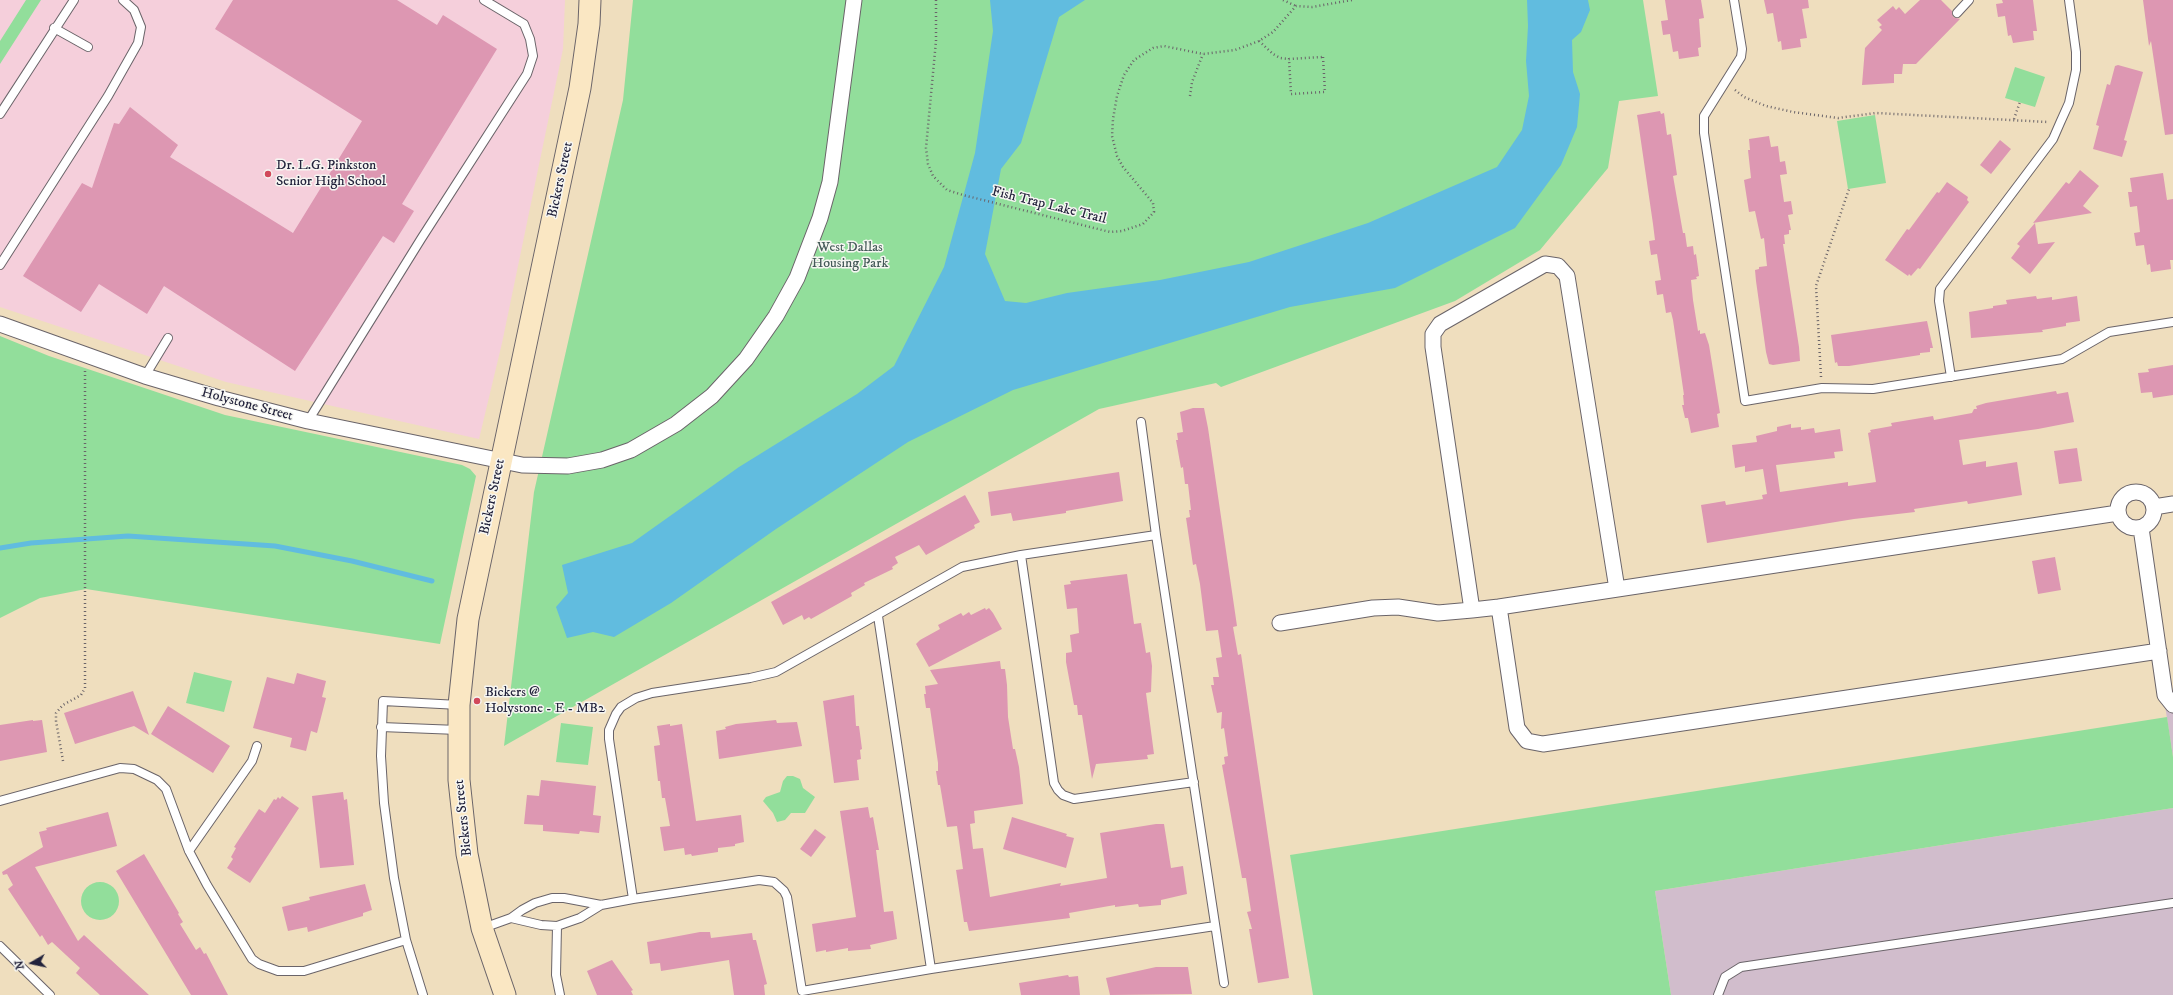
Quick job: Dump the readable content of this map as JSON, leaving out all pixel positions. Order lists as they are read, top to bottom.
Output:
{
  "streets": {
    "street": ["Bickers Street", "Holystone Street"],
    "path": ["Fish Trap Lake Trail"]
  },
  "crossings": [
    ["Bickers Street", "Holystone Street"]
  ],
  "parks": ["West Dallas Housing Park"],
  "places": ["Dr. L.G. Pinkston Senior High School", "Bickers @ Holystone - E - MB2"],
  "north": "left"
}
